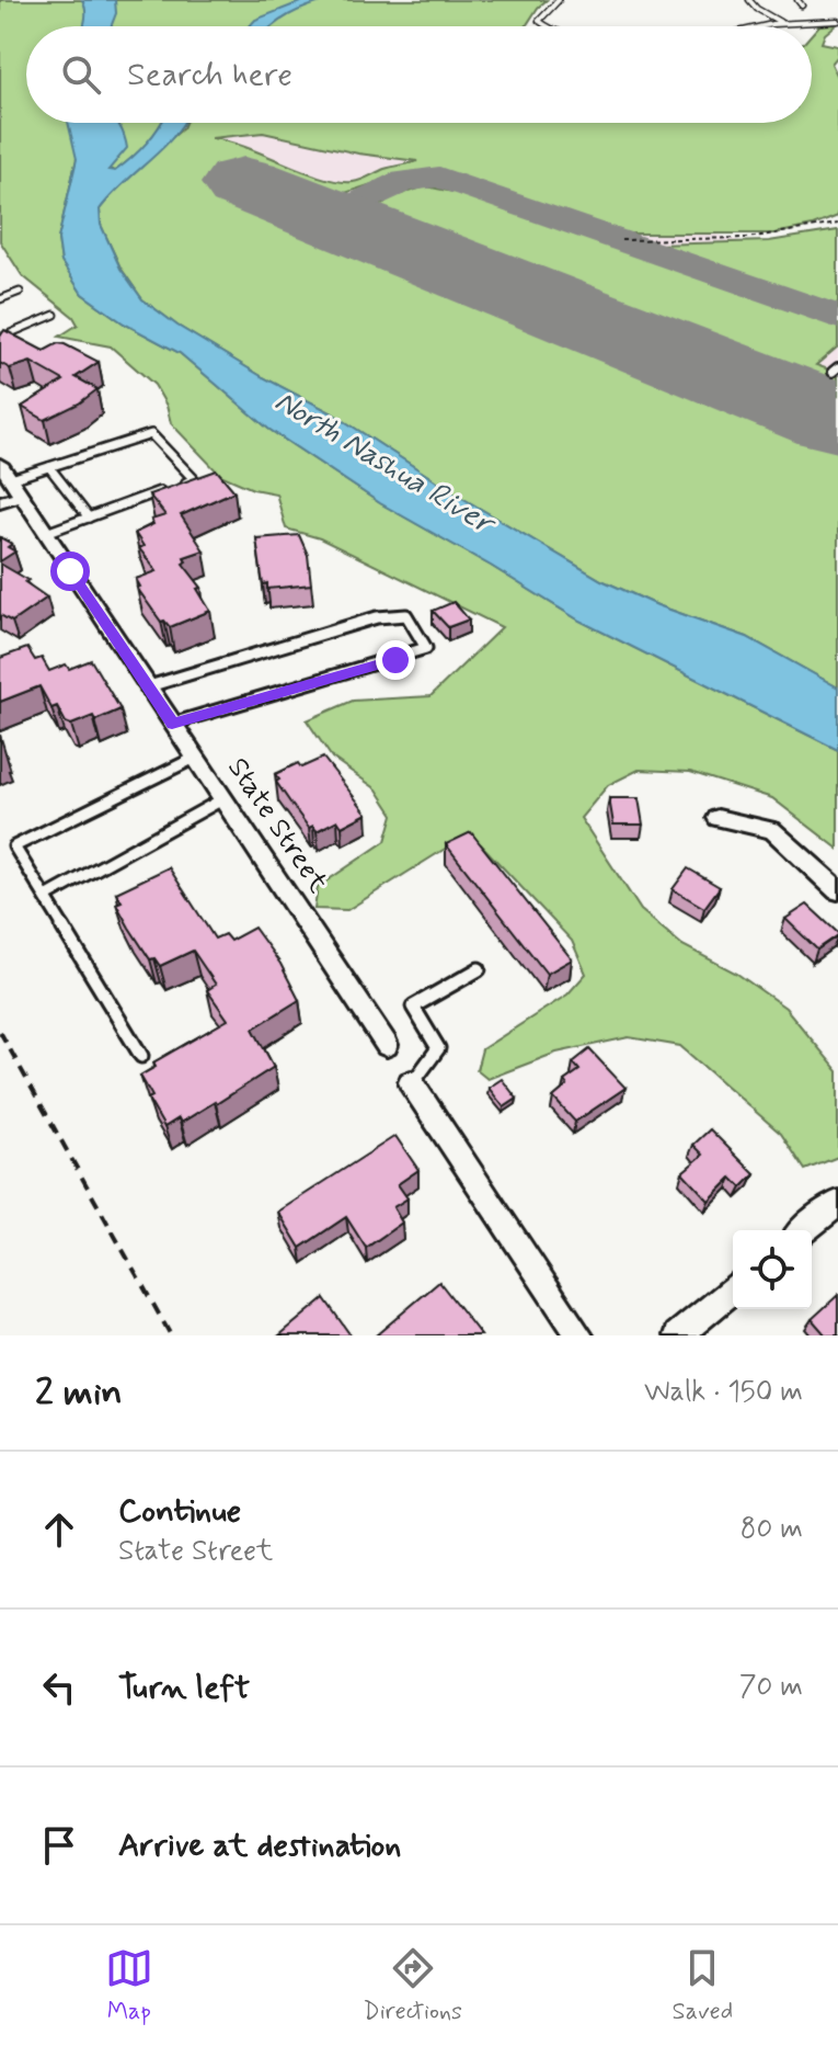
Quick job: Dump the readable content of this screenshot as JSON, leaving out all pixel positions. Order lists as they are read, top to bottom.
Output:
{
  "streets": {
    "street": ["State Street"]
  },
  "water": ["North Nashua River"],
  "page": {
    "search": "Search here",
    "heading": ["2 min", "Walk · 150 m"],
    "list": [
      ["Continue", "State Street", "80 m"],
      ["Turn left", "70 m"],
      "Arrive at destination"
    ],
    "nav": ["Map", "Directions", "Saved"]
  }
}
